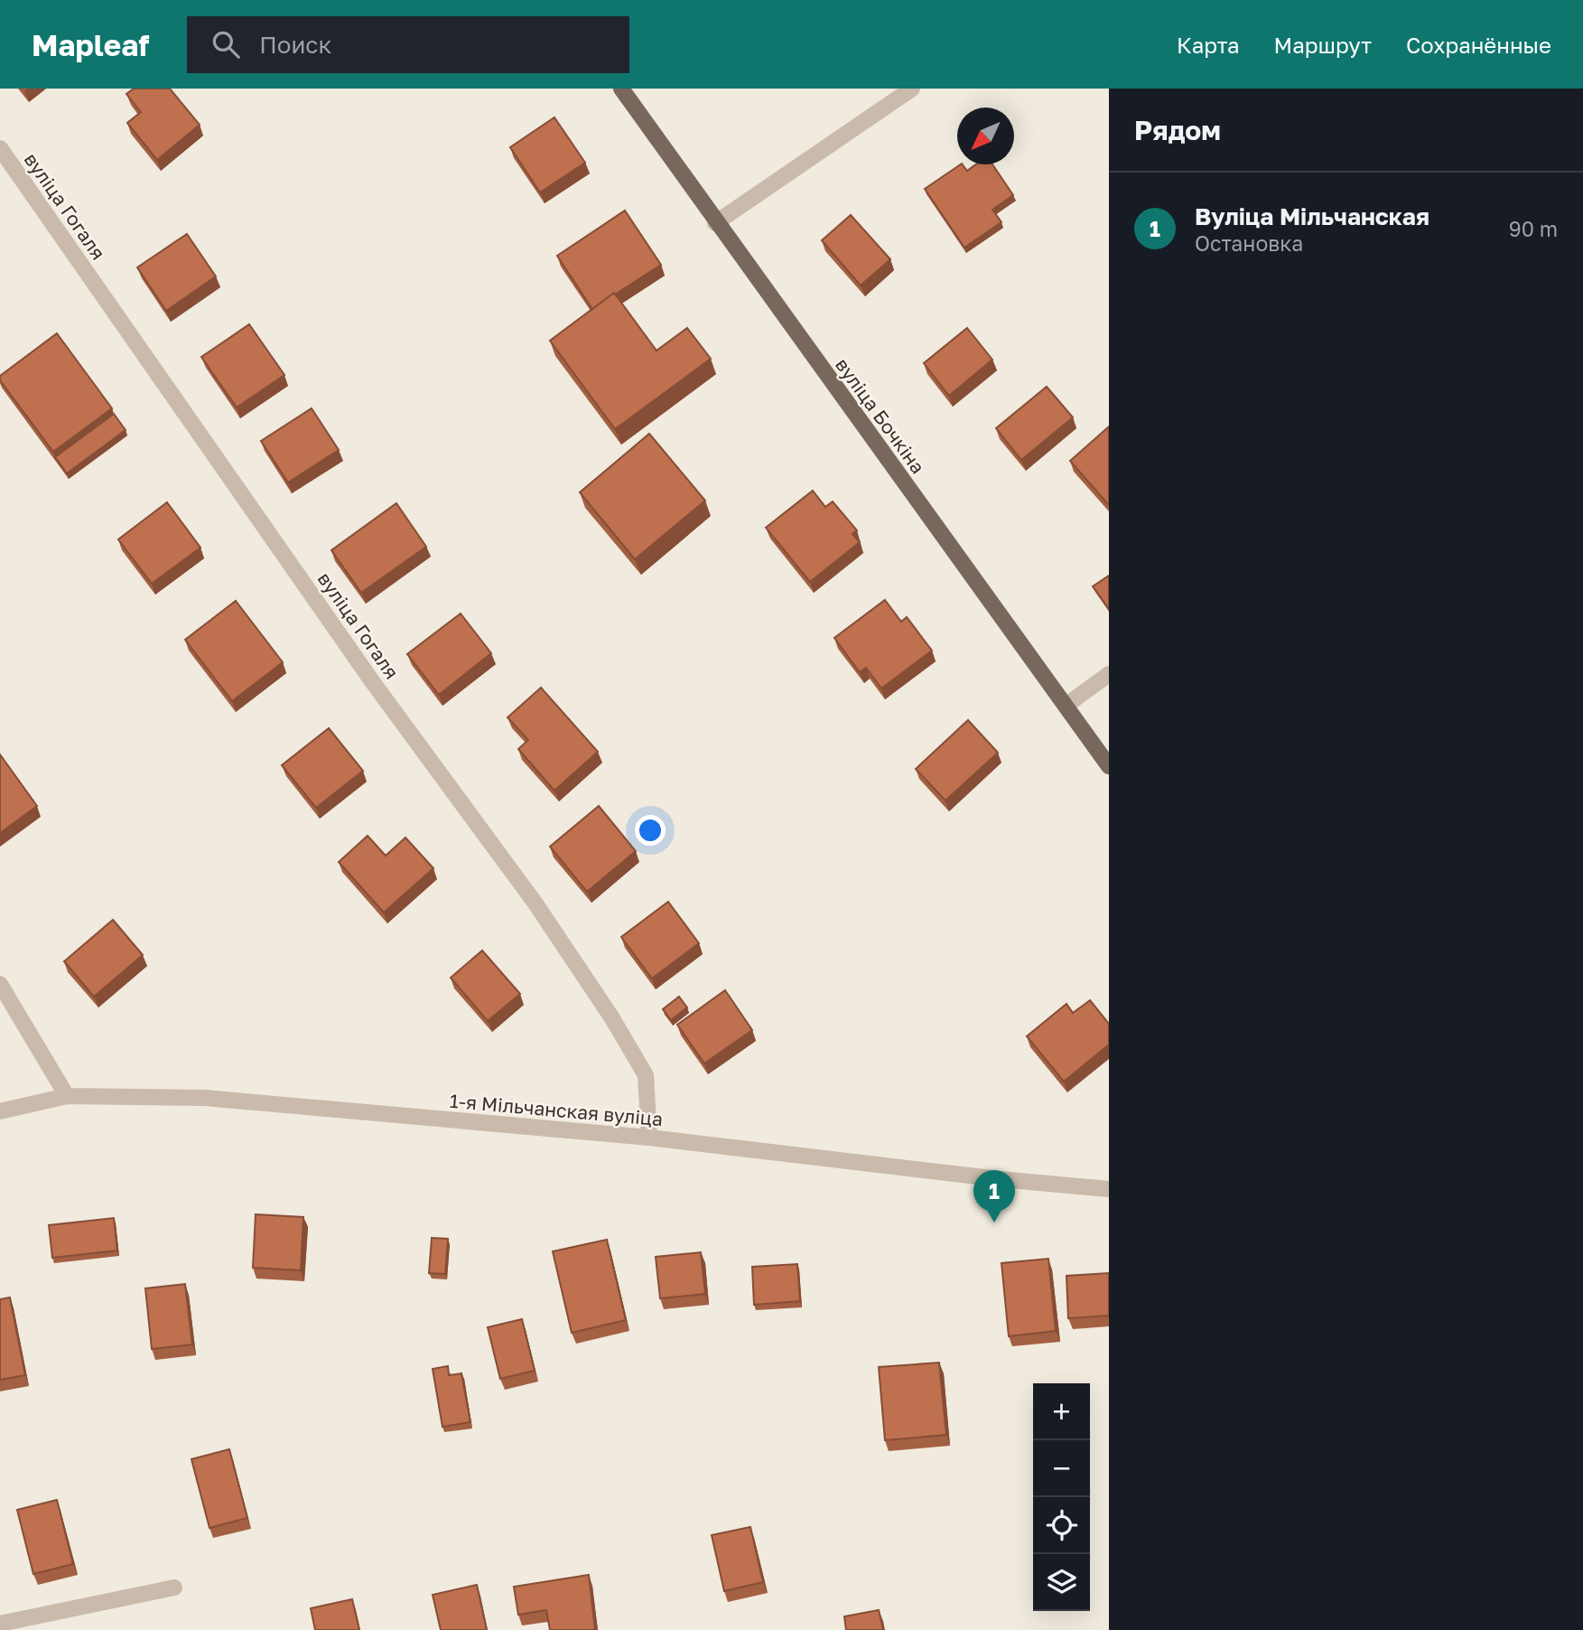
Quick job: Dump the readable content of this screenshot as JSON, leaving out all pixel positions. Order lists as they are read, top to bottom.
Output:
{
  "streets": {
    "main road": ["вуліца Бочкіна"],
    "street": ["вуліца Гогаля", "1-я Мільчанская вуліца"]
  },
  "crossings": [
    ["вуліца Гогаля", "1-я Мільчанская вуліца"]
  ],
  "north": "bottom left",
  "page": {
    "header": "Mapleaf",
    "search": "Поиск",
    "nav": ["Карта", "Маршрут", "Сохранённые"],
    "heading": "Рядом",
    "list": [
      {
        "mark": "1",
        "name": "Вуліца Мільчанская",
        "note": "Остановка",
        "value": "90 m"
      }
    ],
    "pins": "1",
    "map_buttons": ["+", "−"]
  }
}
